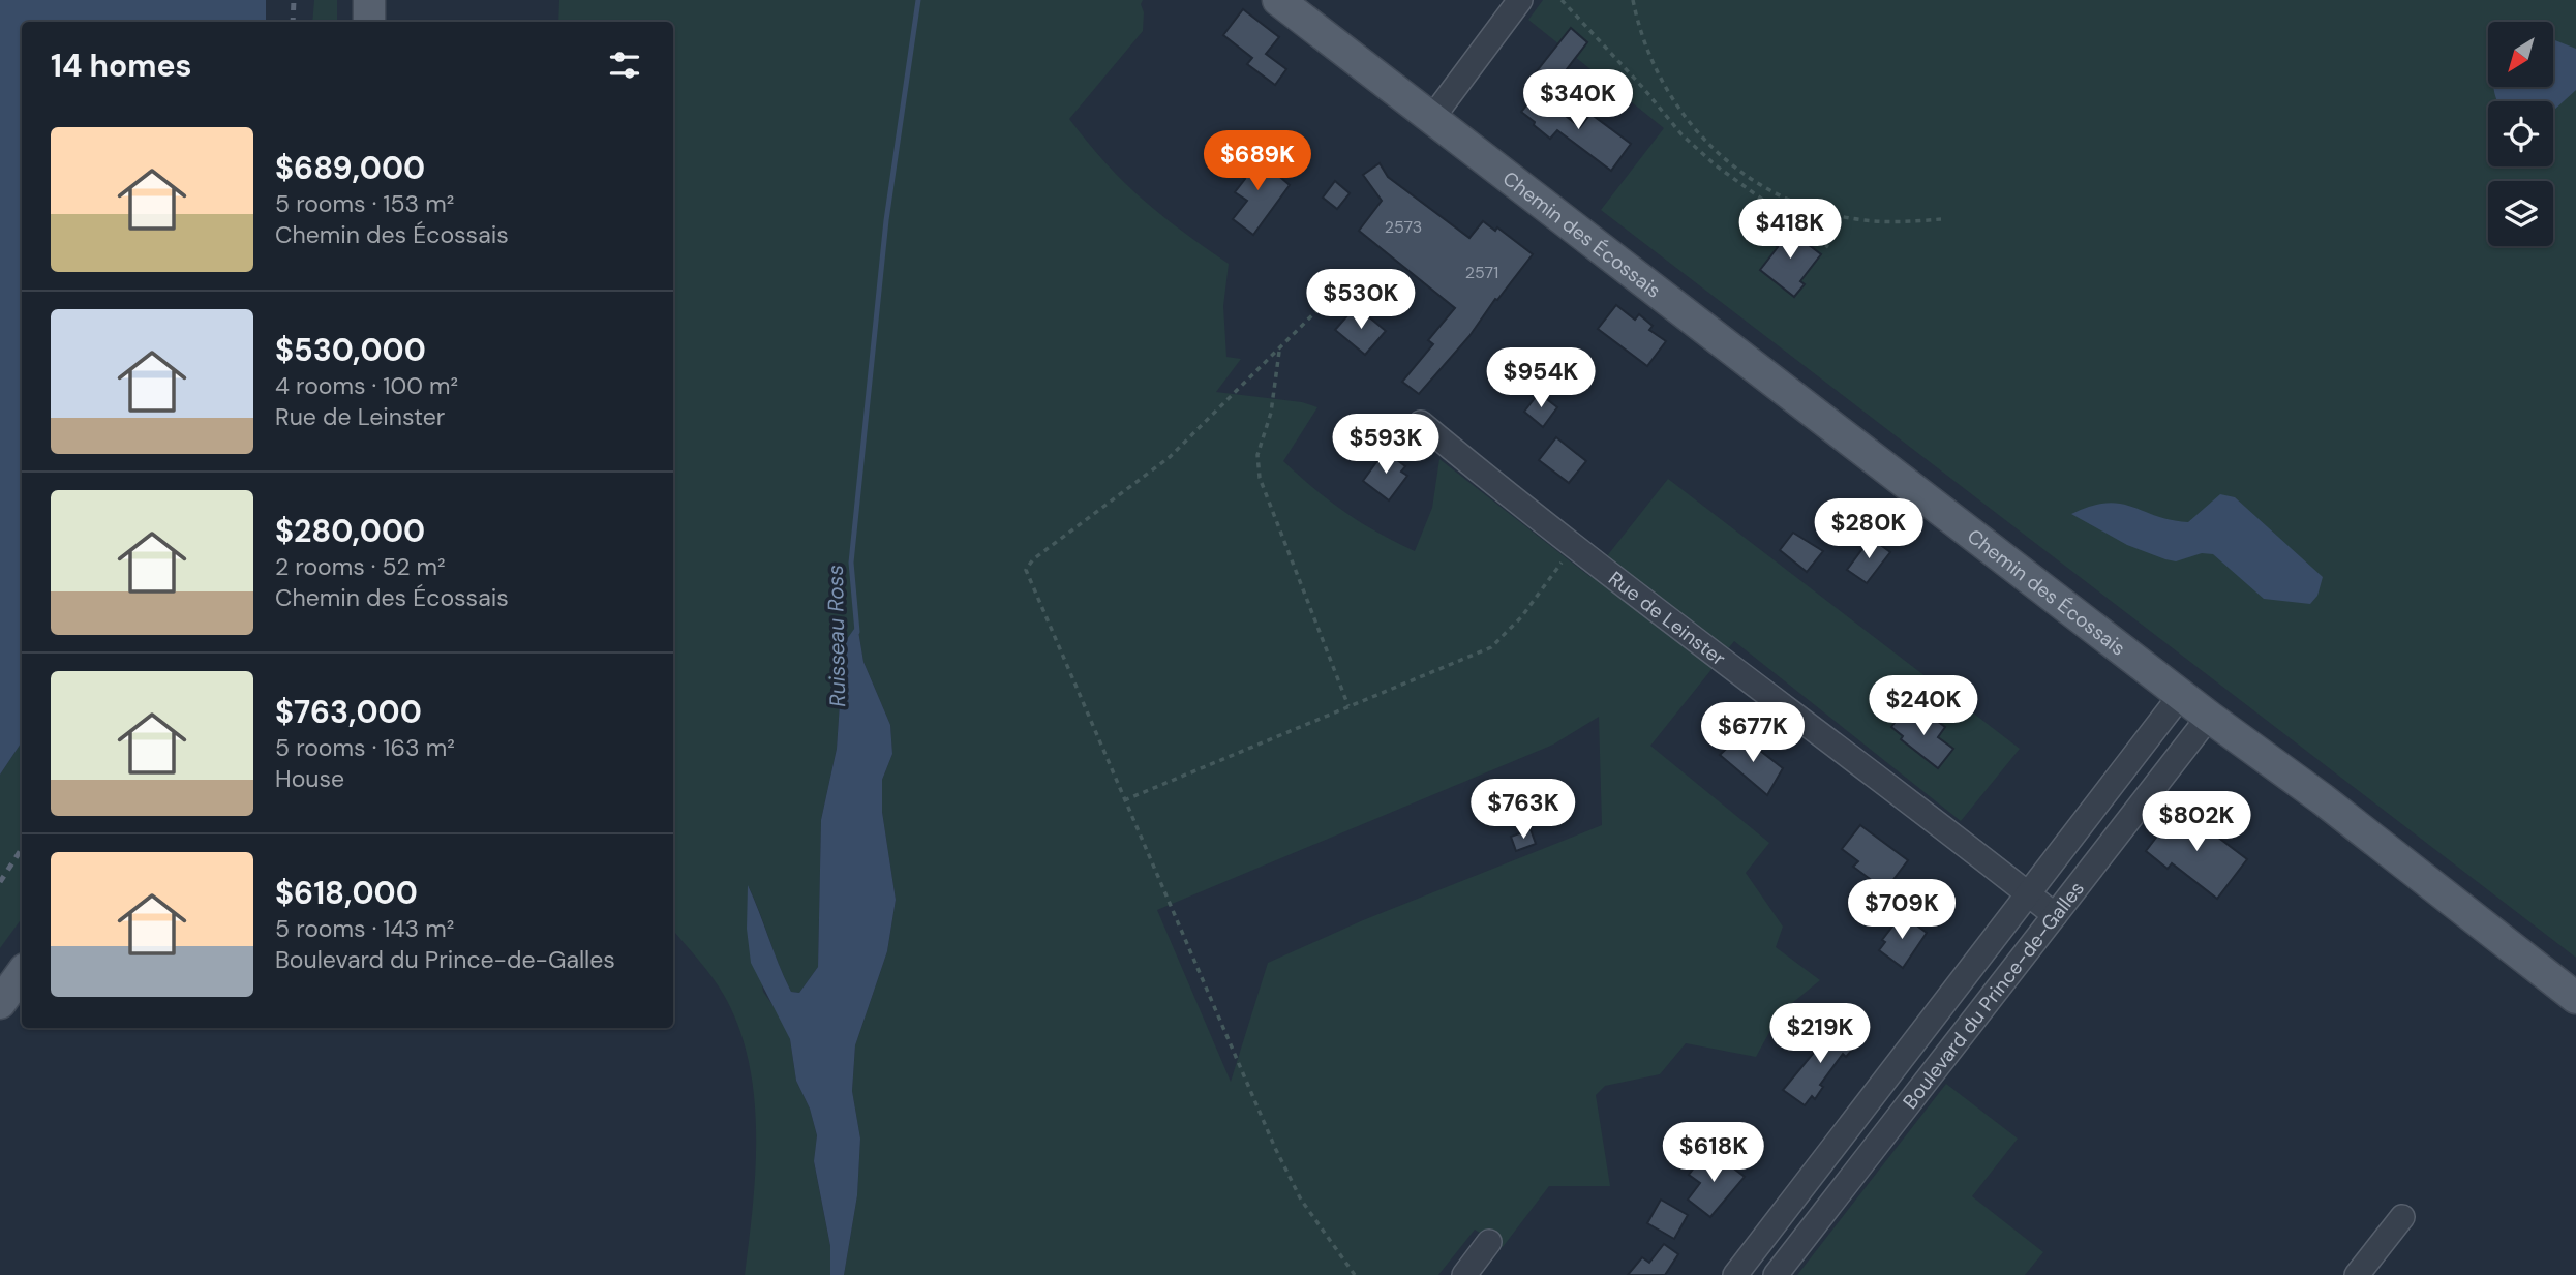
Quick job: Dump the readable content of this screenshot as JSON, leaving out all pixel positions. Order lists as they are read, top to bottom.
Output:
{
  "streets": {
    "main road": ["Chemin des Écossais"],
    "street": ["Rue de Leinster", "Boulevard du Prince-de-Galles"]
  },
  "crossings": [
    ["Chemin des Écossais", "Boulevard du Prince-de-Galles"],
    ["Rue de Leinster", "Boulevard du Prince-de-Galles"]
  ],
  "water": ["Ruisseau Ross"],
  "house_numbers": ["2573", "2571"],
  "north": "bottom left",
  "page": {
    "heading": "14 homes",
    "price": [
      "$340K",
      "$689K",
      "$418K",
      "$530K",
      "$954K",
      "$593K",
      "$280K",
      "$240K",
      "$677K",
      "$763K",
      "$802K",
      "$709K",
      "$219K",
      "$618K"
    ],
    "list": [
      {
        "name": "$689,000",
        "note": "5 rooms · 153 m² · Chemin des Écossais"
      },
      {
        "name": "$530,000",
        "note": "4 rooms · 100 m² · Rue de Leinster"
      },
      {
        "name": "$280,000",
        "note": "2 rooms · 52 m² · Chemin des Écossais"
      },
      {
        "name": "$763,000",
        "note": "5 rooms · 163 m² · House"
      },
      {
        "name": "$618,000",
        "note": "5 rooms · 143 m² · Boulevard du Prince-de-Galles"
      }
    ]
  }
}
